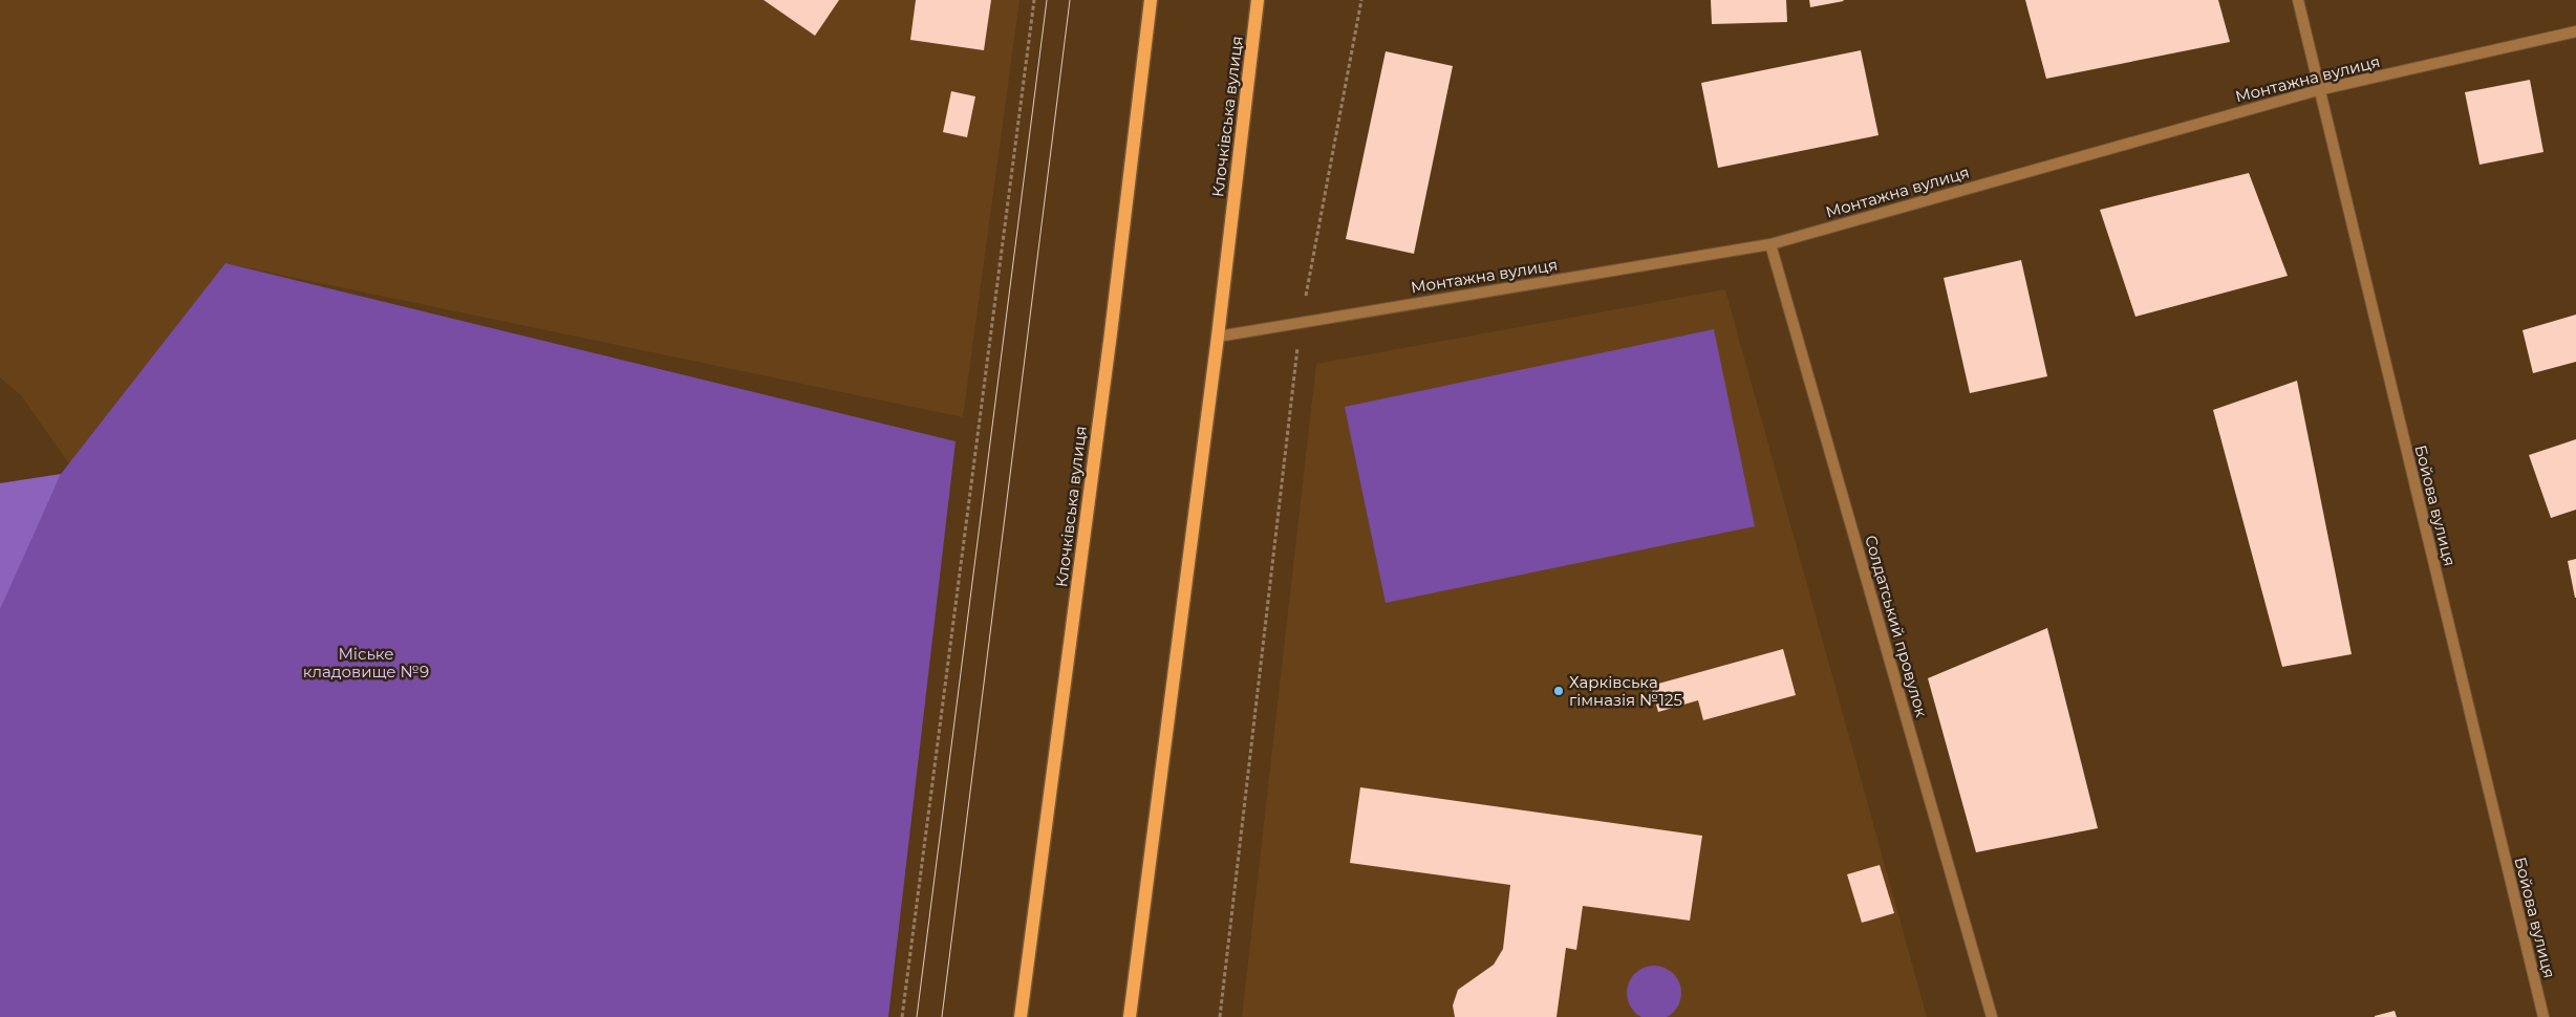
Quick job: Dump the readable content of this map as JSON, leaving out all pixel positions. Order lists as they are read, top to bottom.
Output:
{
  "streets": {
    "main road": ["Клочківська вулиця"],
    "street": ["Монтажна вулиця", "Бойова вулиця", "Солдатський провулок"]
  },
  "crossings": [
    ["Монтажна вулиця", "Клочківська вулиця"],
    ["Монтажна вулиця", "Бойова вулиця"],
    ["Монтажна вулиця", "Солдатський провулок"]
  ],
  "parks": ["Міське кладовище №9"],
  "places": ["Харківська гімназія №125"]
}
